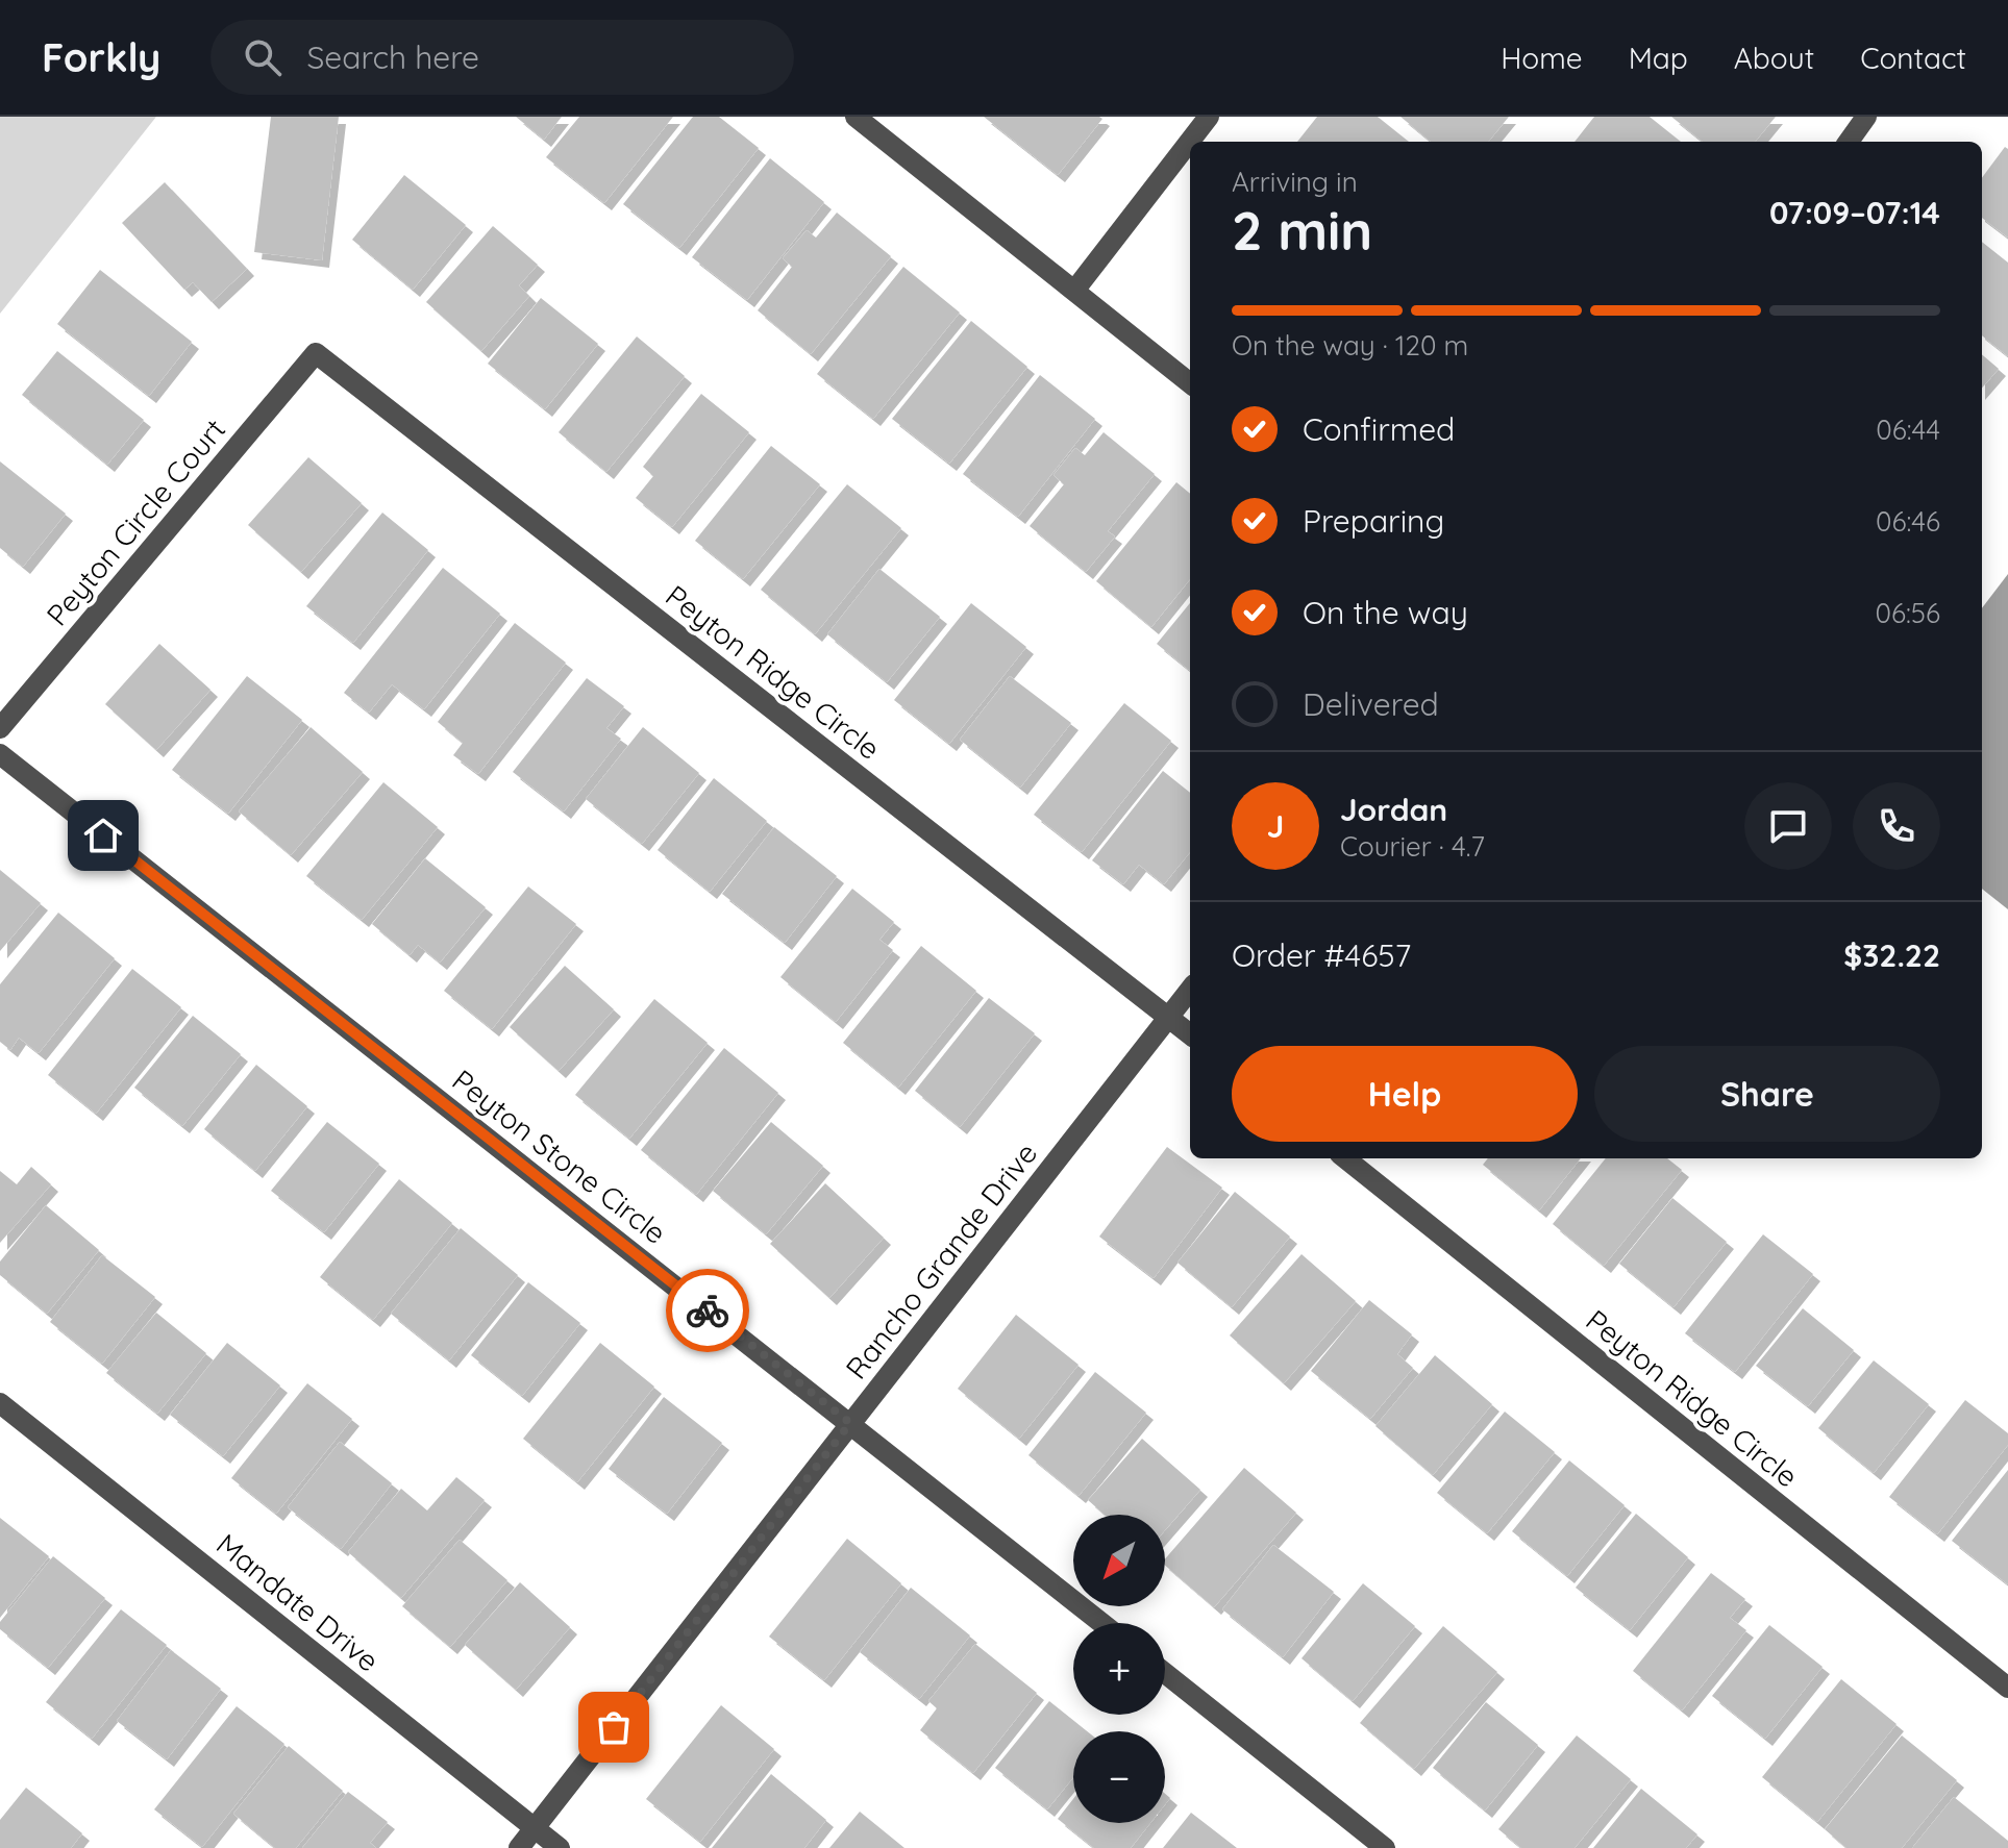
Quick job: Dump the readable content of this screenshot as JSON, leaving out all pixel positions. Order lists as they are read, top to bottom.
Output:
{
  "streets": {
    "street": [
      "Peyton Circle Court",
      "Peyton Ridge Circle",
      "Peyton Stone Circle",
      "Rancho Grande Drive",
      "Mandate Drive"
    ]
  },
  "crossings": [
    ["Peyton Circle Court", "Peyton Ridge Circle"],
    ["Peyton Ridge Circle", "Rancho Grande Drive"],
    ["Peyton Stone Circle", "Rancho Grande Drive"],
    ["Rancho Grande Drive", "Mandate Drive"]
  ],
  "north": "bottom left",
  "page": {
    "header": "Forkly",
    "search": "Search here",
    "nav": [
      "Home",
      "Map",
      "About",
      "Contact"
    ],
    "heading": ["2 min", "Arriving in", "07:09–07:14"],
    "panel": [
      "Jordan",
      "Courier · 4.7",
      "Order #4657",
      "$32.22"
    ],
    "bar": "On the way · 120 m",
    "list": [
      ["Confirmed", "06:44"],
      ["Preparing", "06:46"],
      ["On the way", "06:56"],
      "Delivered"
    ],
    "round": "J",
    "buttons": ["Help", "Share"],
    "map_buttons": ["+", "−"]
  }
}
